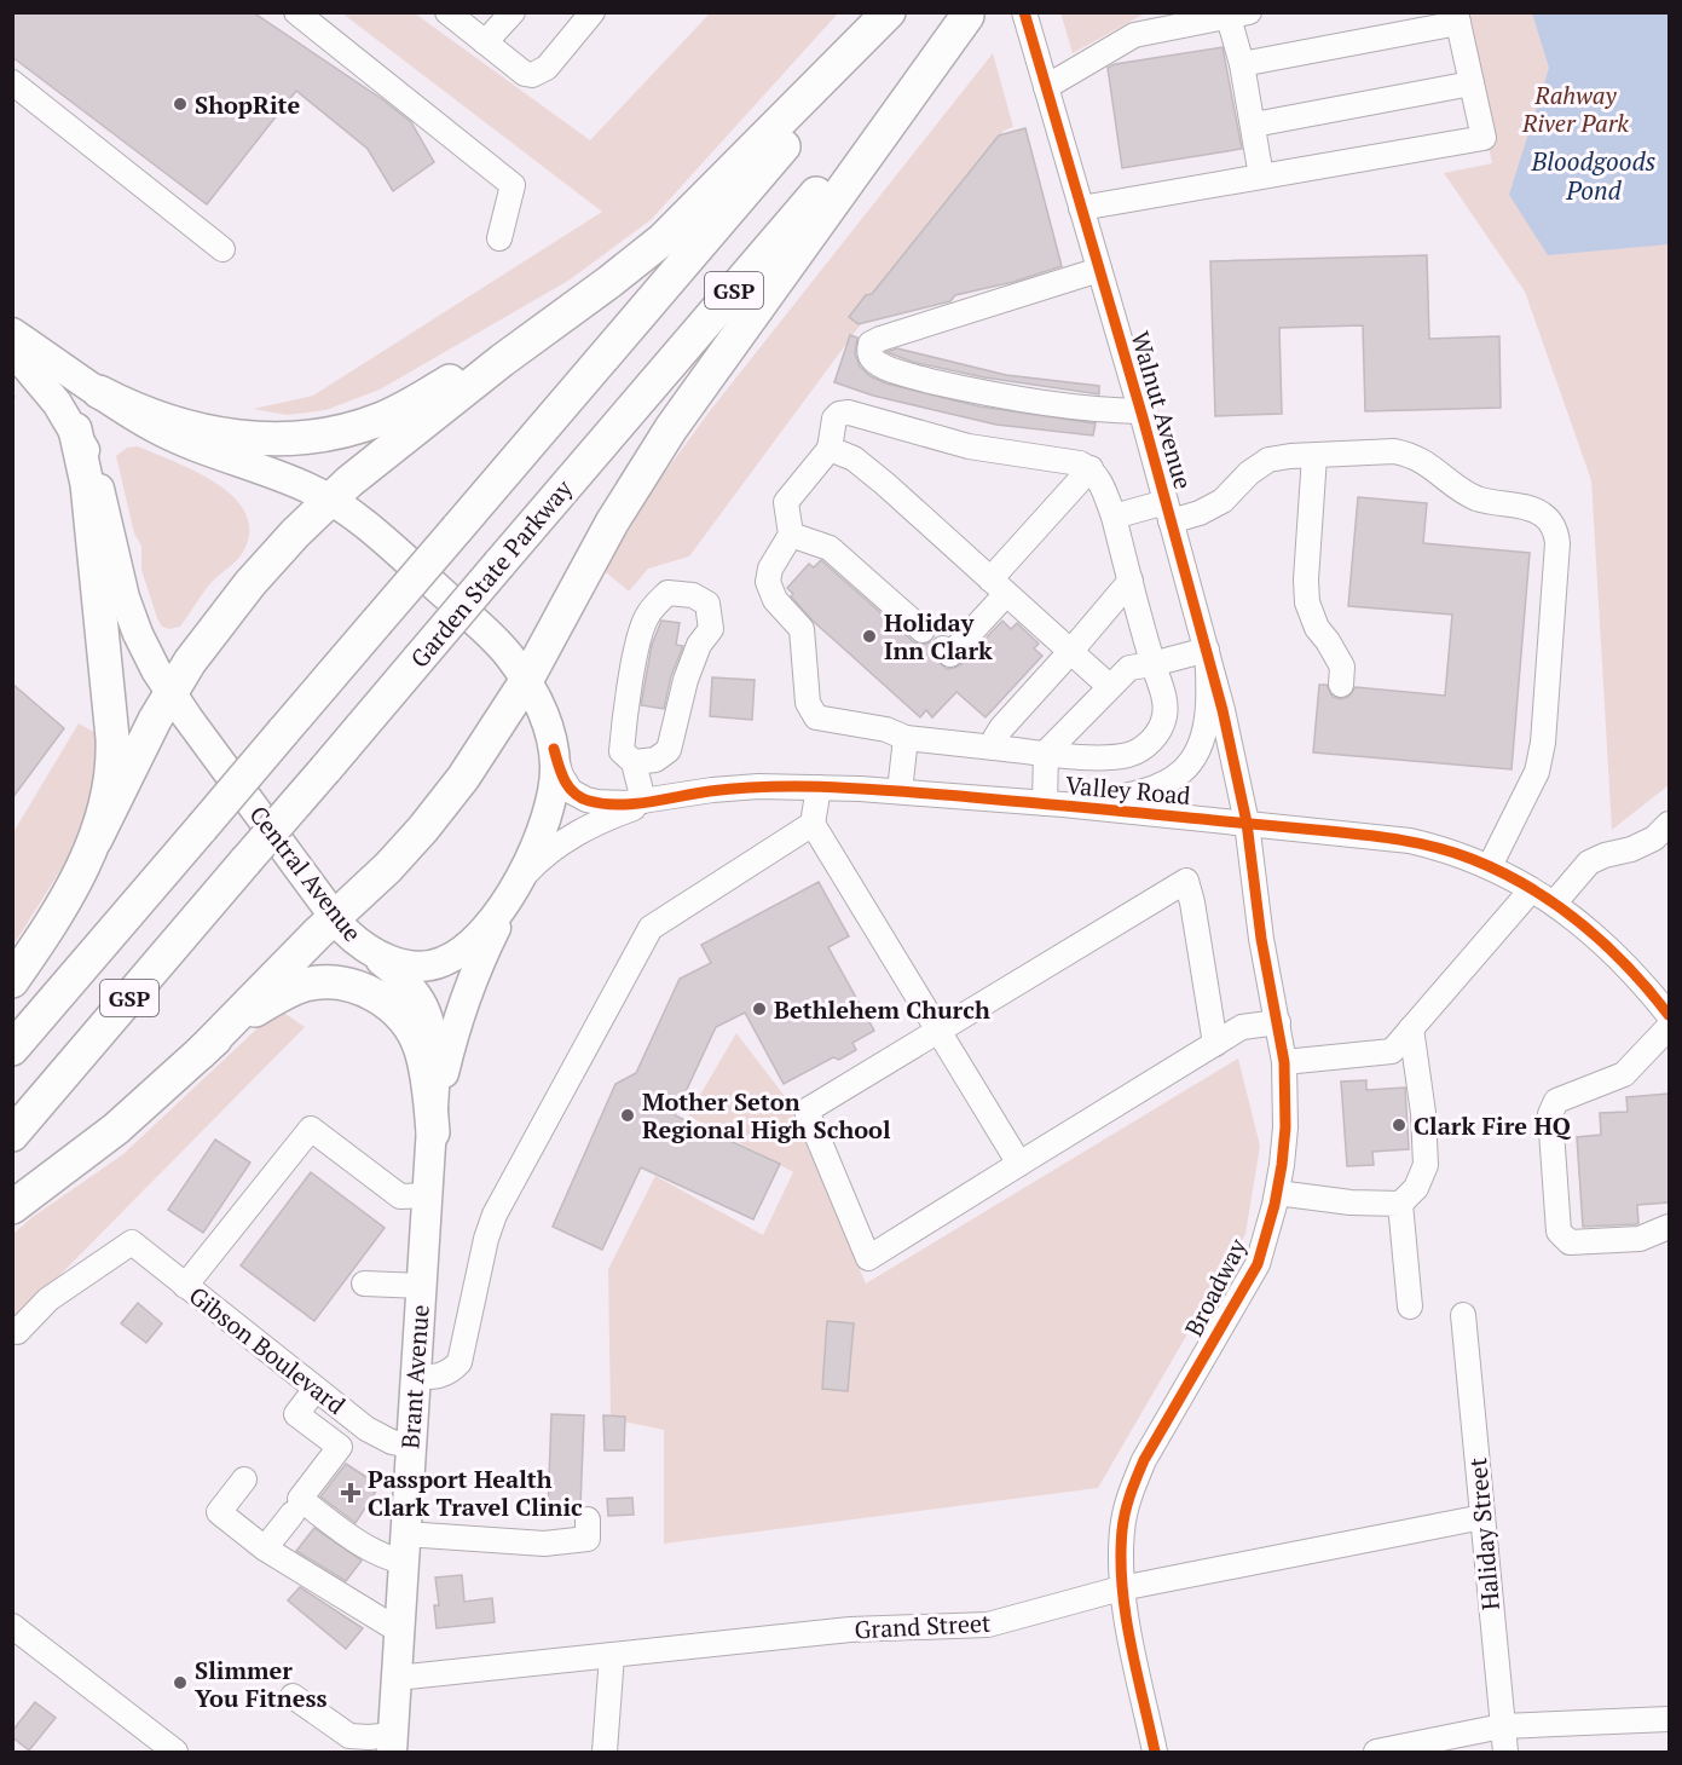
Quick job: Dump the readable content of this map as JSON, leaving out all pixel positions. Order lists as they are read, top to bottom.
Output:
{
  "streets": {
    "highway": ["GSP", "Garden State Parkway"],
    "main road": ["Central Avenue", "Brant Avenue"],
    "street": [
      "Walnut Avenue",
      "Valley Road",
      "Broadway",
      "Gibson Boulevard",
      "Haliday Street",
      "Grand Street"
    ]
  },
  "crossings": [
    ["Walnut Avenue", "Valley Road"],
    ["Walnut Avenue", "Broadway"],
    ["Valley Road", "Central Avenue"],
    ["Valley Road", "Broadway"],
    ["Valley Road", "Brant Avenue"],
    ["Central Avenue", "Brant Avenue"],
    ["Broadway", "Grand Street"],
    ["Gibson Boulevard", "Brant Avenue"],
    ["Brant Avenue", "Grand Street"],
    ["Haliday Street", "Grand Street"]
  ],
  "water": ["Bloodgoods Pond"],
  "parks": ["Rahway River Park"],
  "places": {
    "other": [
      "ShopRite",
      "Holiday Inn Clark",
      "Bethlehem Church",
      "Mother Seton Regional High School",
      "Clark Fire HQ",
      "Slimmer You Fitness"
    ],
    "health": ["Passport Health Clark Travel Clinic"]
  }
}
